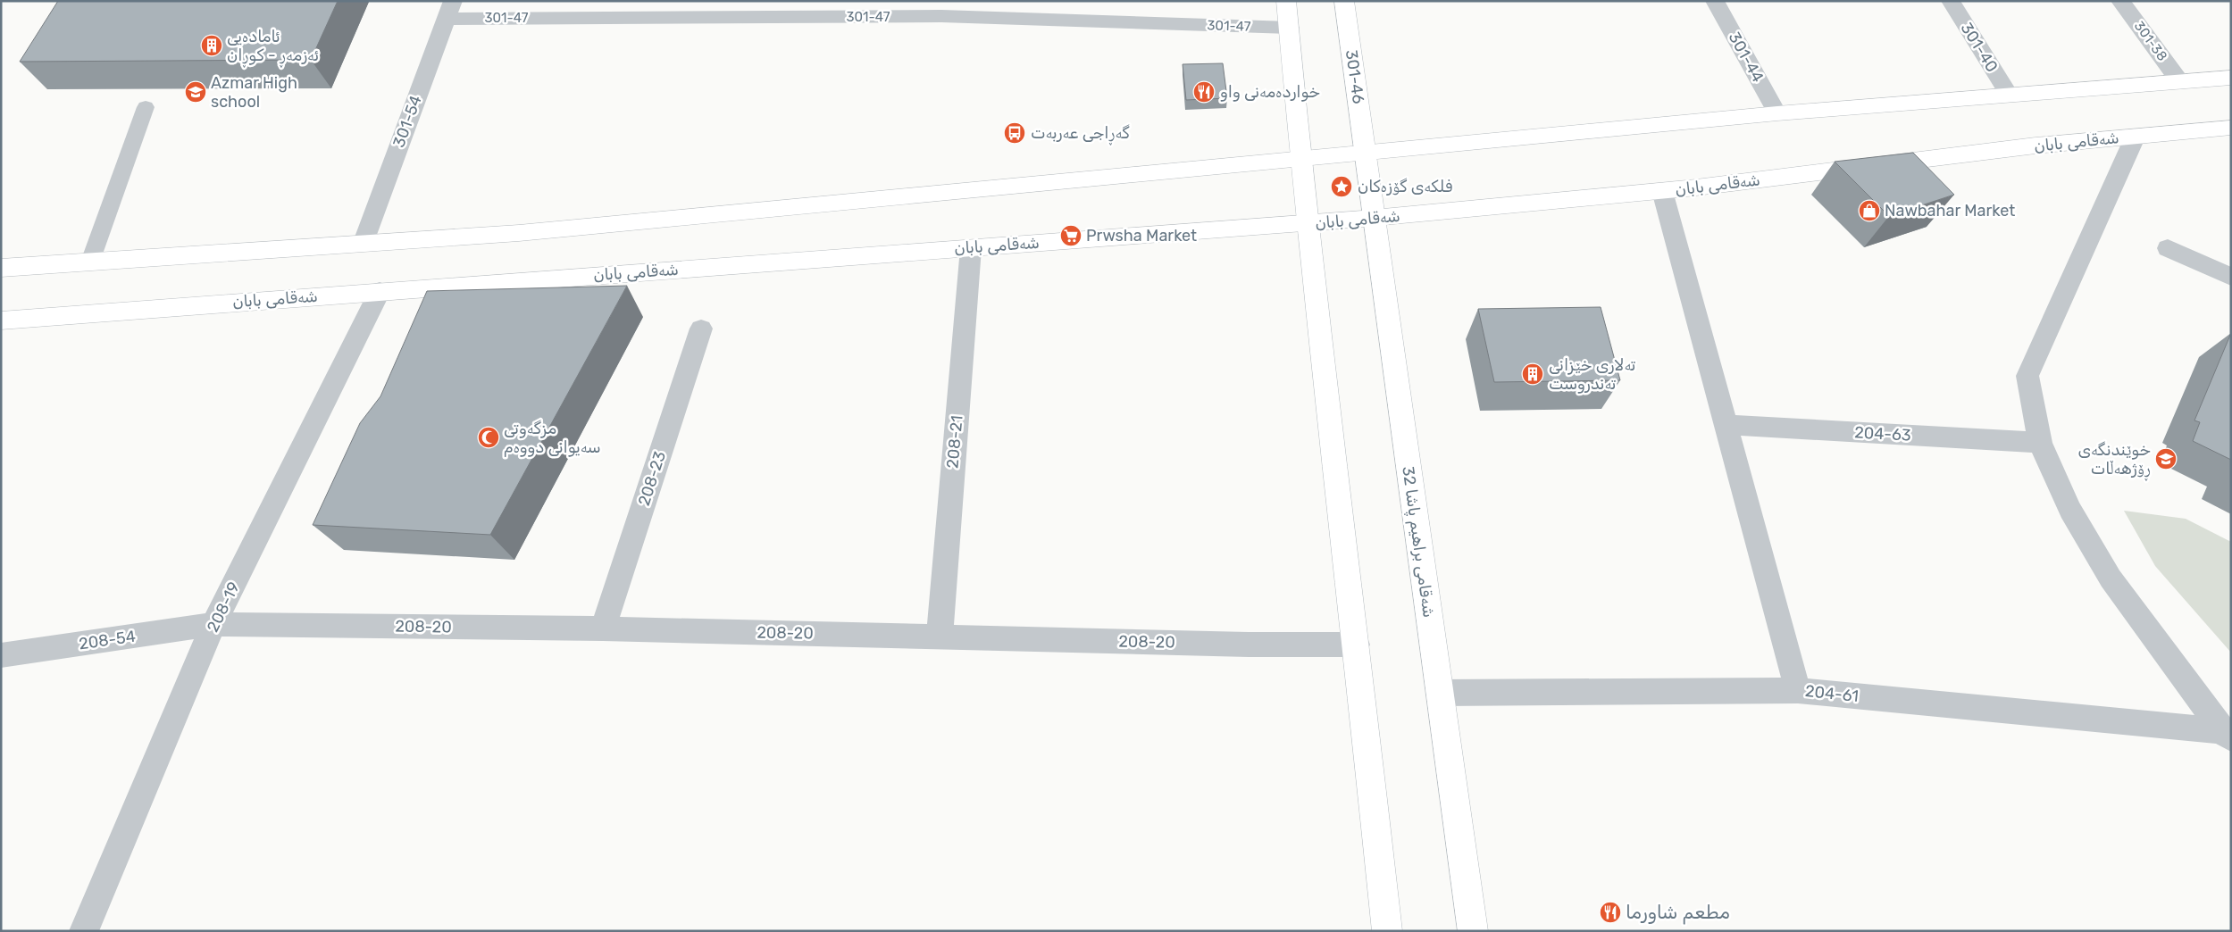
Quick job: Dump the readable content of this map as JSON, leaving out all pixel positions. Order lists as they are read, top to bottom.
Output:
{
  "streets": {
    "main road": ["301-46", "شەقامی بابان", "شەقامی براهیم پاشا 32"],
    "street": [
      "301-47",
      "301-38",
      "301-40",
      "301-44",
      "301-54",
      "204-63",
      "208-21",
      "208-23",
      "208-19",
      "208-20",
      "208-54",
      "204-61"
    ]
  },
  "crossings": [
    ["301-47", "301-54"],
    ["301-46", "شەقامی براهیم پاشا 32"],
    ["شەقامی بابان", "208-21"],
    ["شەقامی بابان", "شەقامی براهیم پاشا 32"],
    ["شەقامی بابان", "208-19"],
    ["208-21", "208-20"],
    ["208-23", "208-20"],
    ["شەقامی براهیم پاشا 32", "204-61"],
    ["208-19", "208-20"],
    ["208-19", "208-54"],
    ["208-20", "208-54"]
  ],
  "places": {
    "building": ["ئامادەیی ئەزمەڕ - کوڕان", "تەلاری خێزانی تەندروست"],
    "school or university": ["Azmar High school", "خوێندنگەی ڕۆژهەڵات"],
    "restaurant": ["خواردەمەنی واو", "مطعم شاورما"],
    "bus stop": ["گەڕاجی عەربەت"],
    "place": ["فلکەی گۆزەکان"],
    "shop": ["Nawbahar Market"],
    "supermarket": ["Prwsha Market"],
    "mosque": ["مزگەوتی سەیوانی دووەم"]
  }
}
